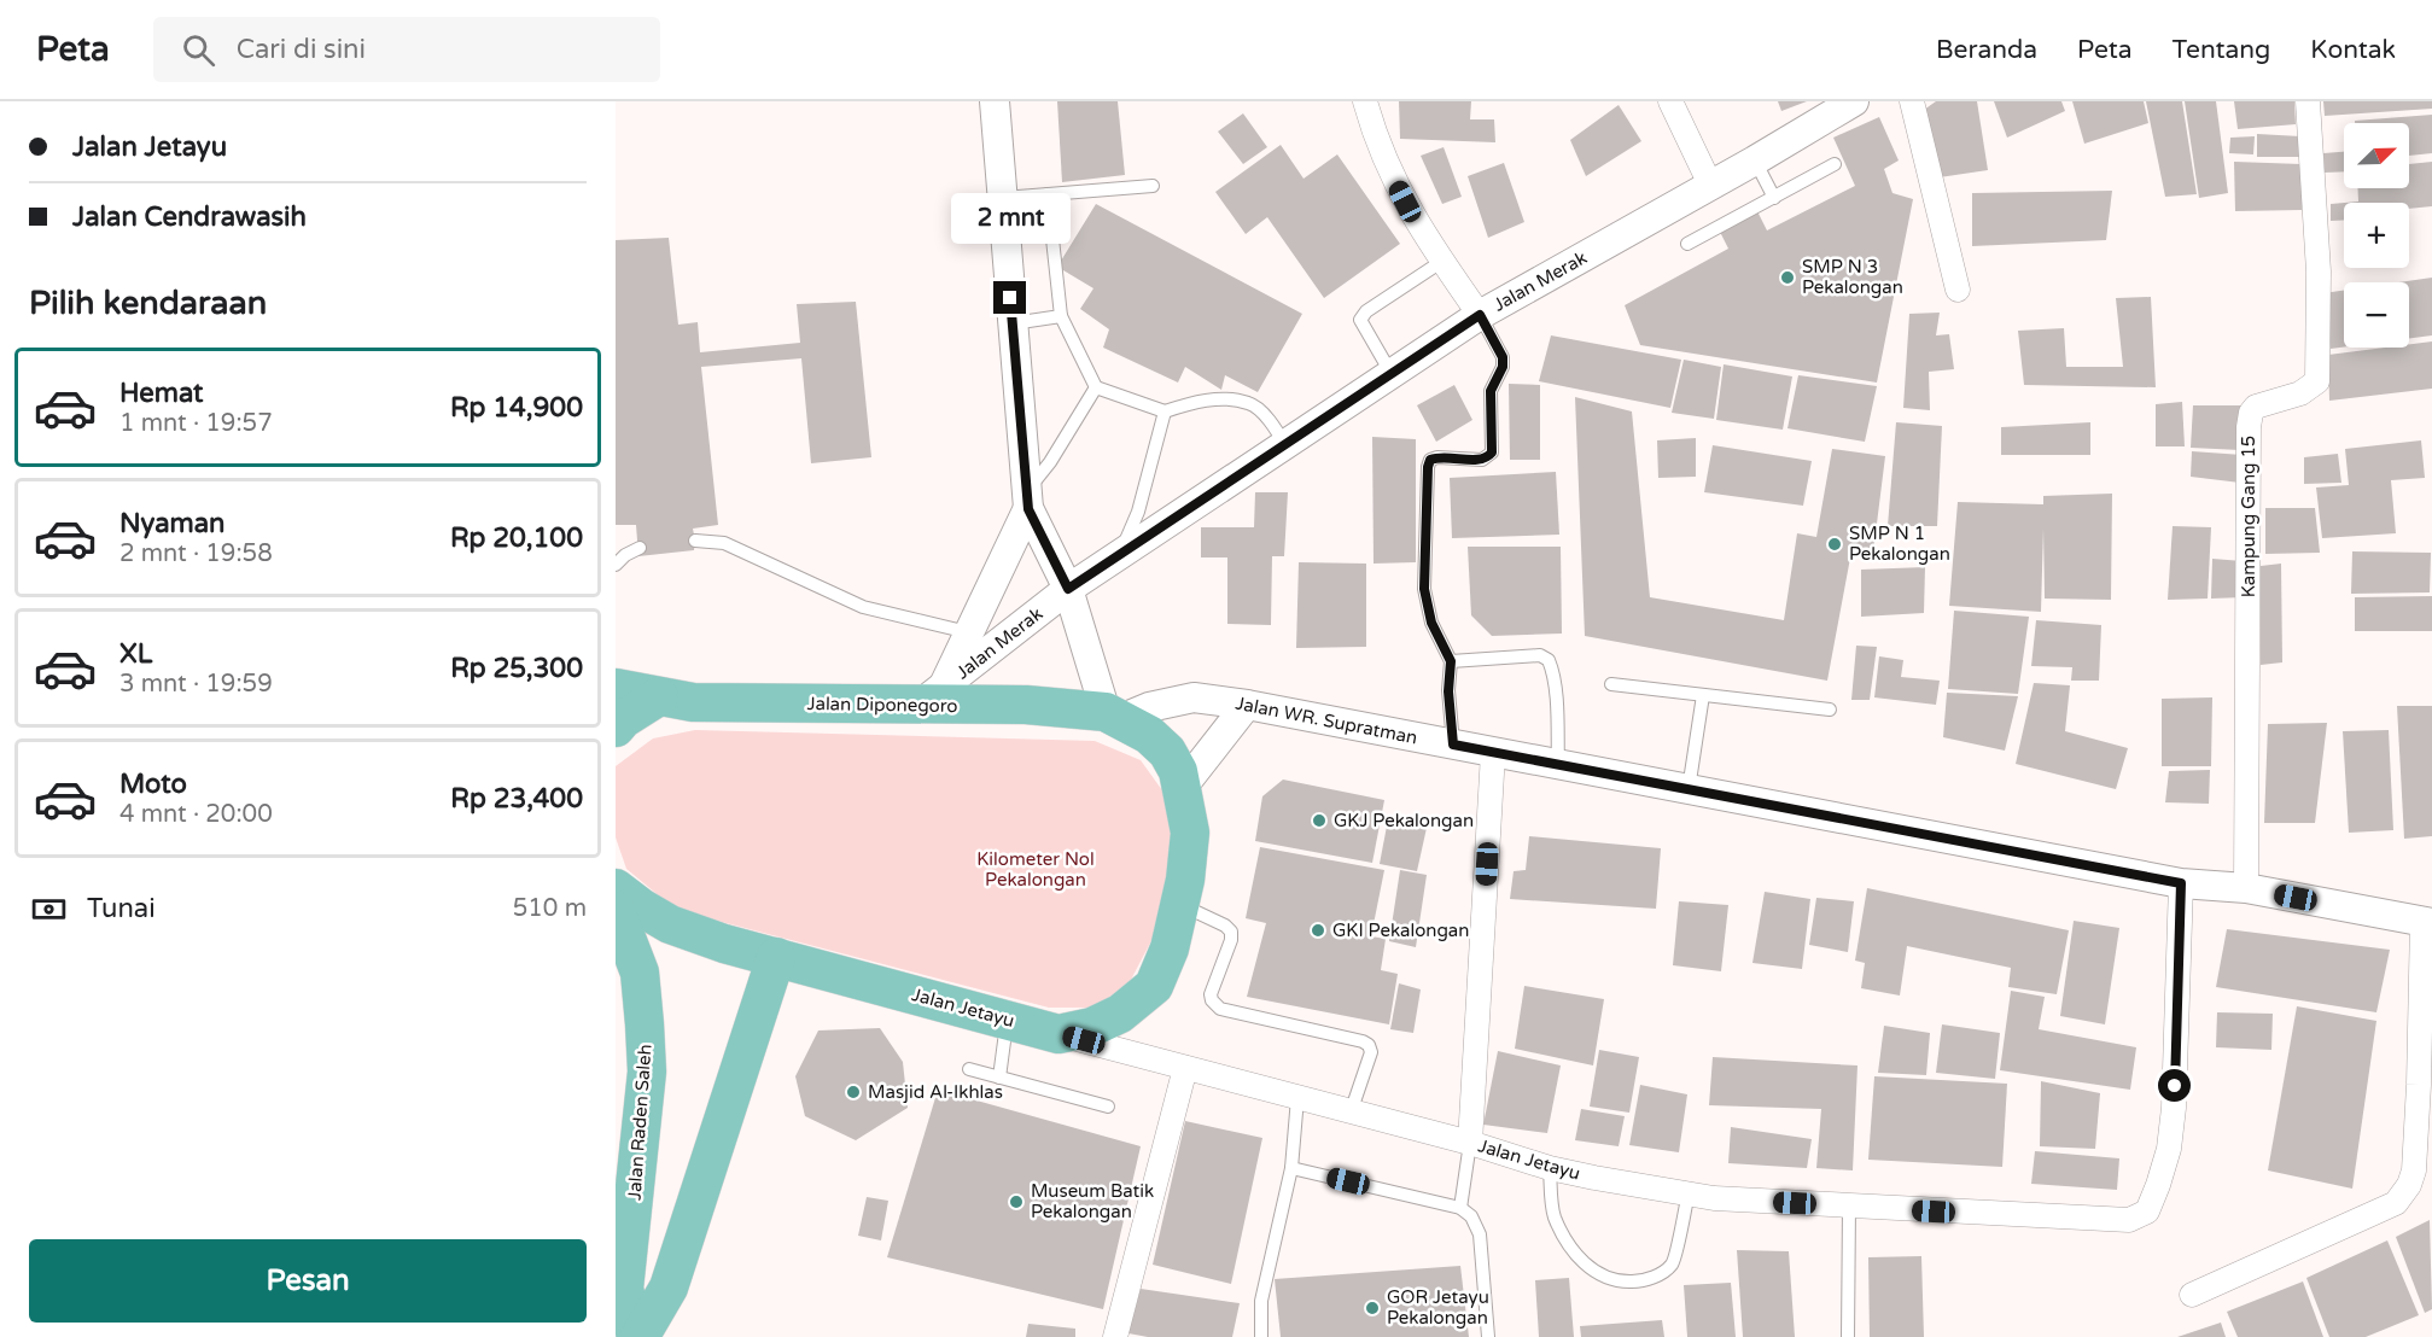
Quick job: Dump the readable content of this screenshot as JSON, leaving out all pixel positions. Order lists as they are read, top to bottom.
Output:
{
  "streets": {
    "main road": ["Jalan Diponegoro", "Jalan Jetayu", "Jalan Raden Saleh"],
    "street": ["Jalan Merak", "Kampung Gang 15", "Jalan WR. Supratman"]
  },
  "crossings": [
    ["Jalan Merak", "Jalan Diponegoro"],
    ["Kampung Gang 15", "Jalan WR. Supratman"],
    ["Jalan Diponegoro", "Jalan WR. Supratman"],
    ["Jalan WR. Supratman", "Jalan Jetayu"],
    ["Jalan Jetayu", "Jalan Raden Saleh"]
  ],
  "parks": ["Kilometer Nol Pekalongan"],
  "places": [
    "SMP N 3 Pekalongan",
    "SMP N 1 Pekalongan",
    "GKJ Pekalongan",
    "GKI Pekalongan",
    "Masjid Al-Ikhlas",
    "Museum Batik Pekalongan",
    "GOR Jetayu Pekalongan"
  ],
  "north": "top right",
  "page": {
    "header": "Peta",
    "search": "Cari di sini",
    "nav": [
      "Beranda",
      "Peta",
      "Tentang",
      "Kontak"
    ],
    "banner": ["Jalan Jetayu", "Jalan Cendrawasih"],
    "map_buttons": ["+", "−"],
    "bubble": "2 mnt",
    "heading": "Pilih kendaraan",
    "list": [
      {
        "name": "Hemat",
        "note": "1 mnt · 19:57",
        "value": "Rp 14,900"
      },
      {
        "name": "Nyaman",
        "note": "2 mnt · 19:58",
        "value": "Rp 20,100"
      },
      {
        "name": "XL",
        "note": "3 mnt · 19:59",
        "value": "Rp 25,300"
      },
      {
        "name": "Moto",
        "note": "4 mnt · 20:00",
        "value": "Rp 23,400"
      }
    ],
    "pay": ["Tunai", "510 m"],
    "buttons": "Pesan"
  }
}
